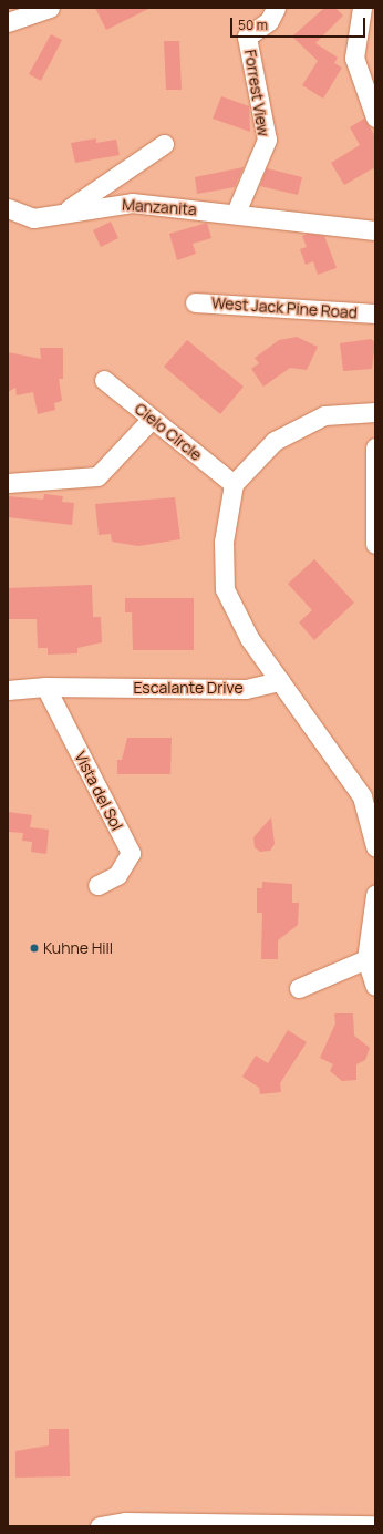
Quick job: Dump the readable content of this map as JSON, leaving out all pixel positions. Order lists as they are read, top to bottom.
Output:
{
  "streets": {
    "street": [
      "Forrest View",
      "Manzanita",
      "West Jack Pine Road",
      "Cielo Circle",
      "Escalante Drive",
      "Vista del Sol"
    ]
  },
  "crossings": [
    ["Forrest View", "Manzanita"],
    ["Escalante Drive", "Vista del Sol"]
  ],
  "places": ["Kuhne Hill"],
  "scale_bar": "50 m"
}
